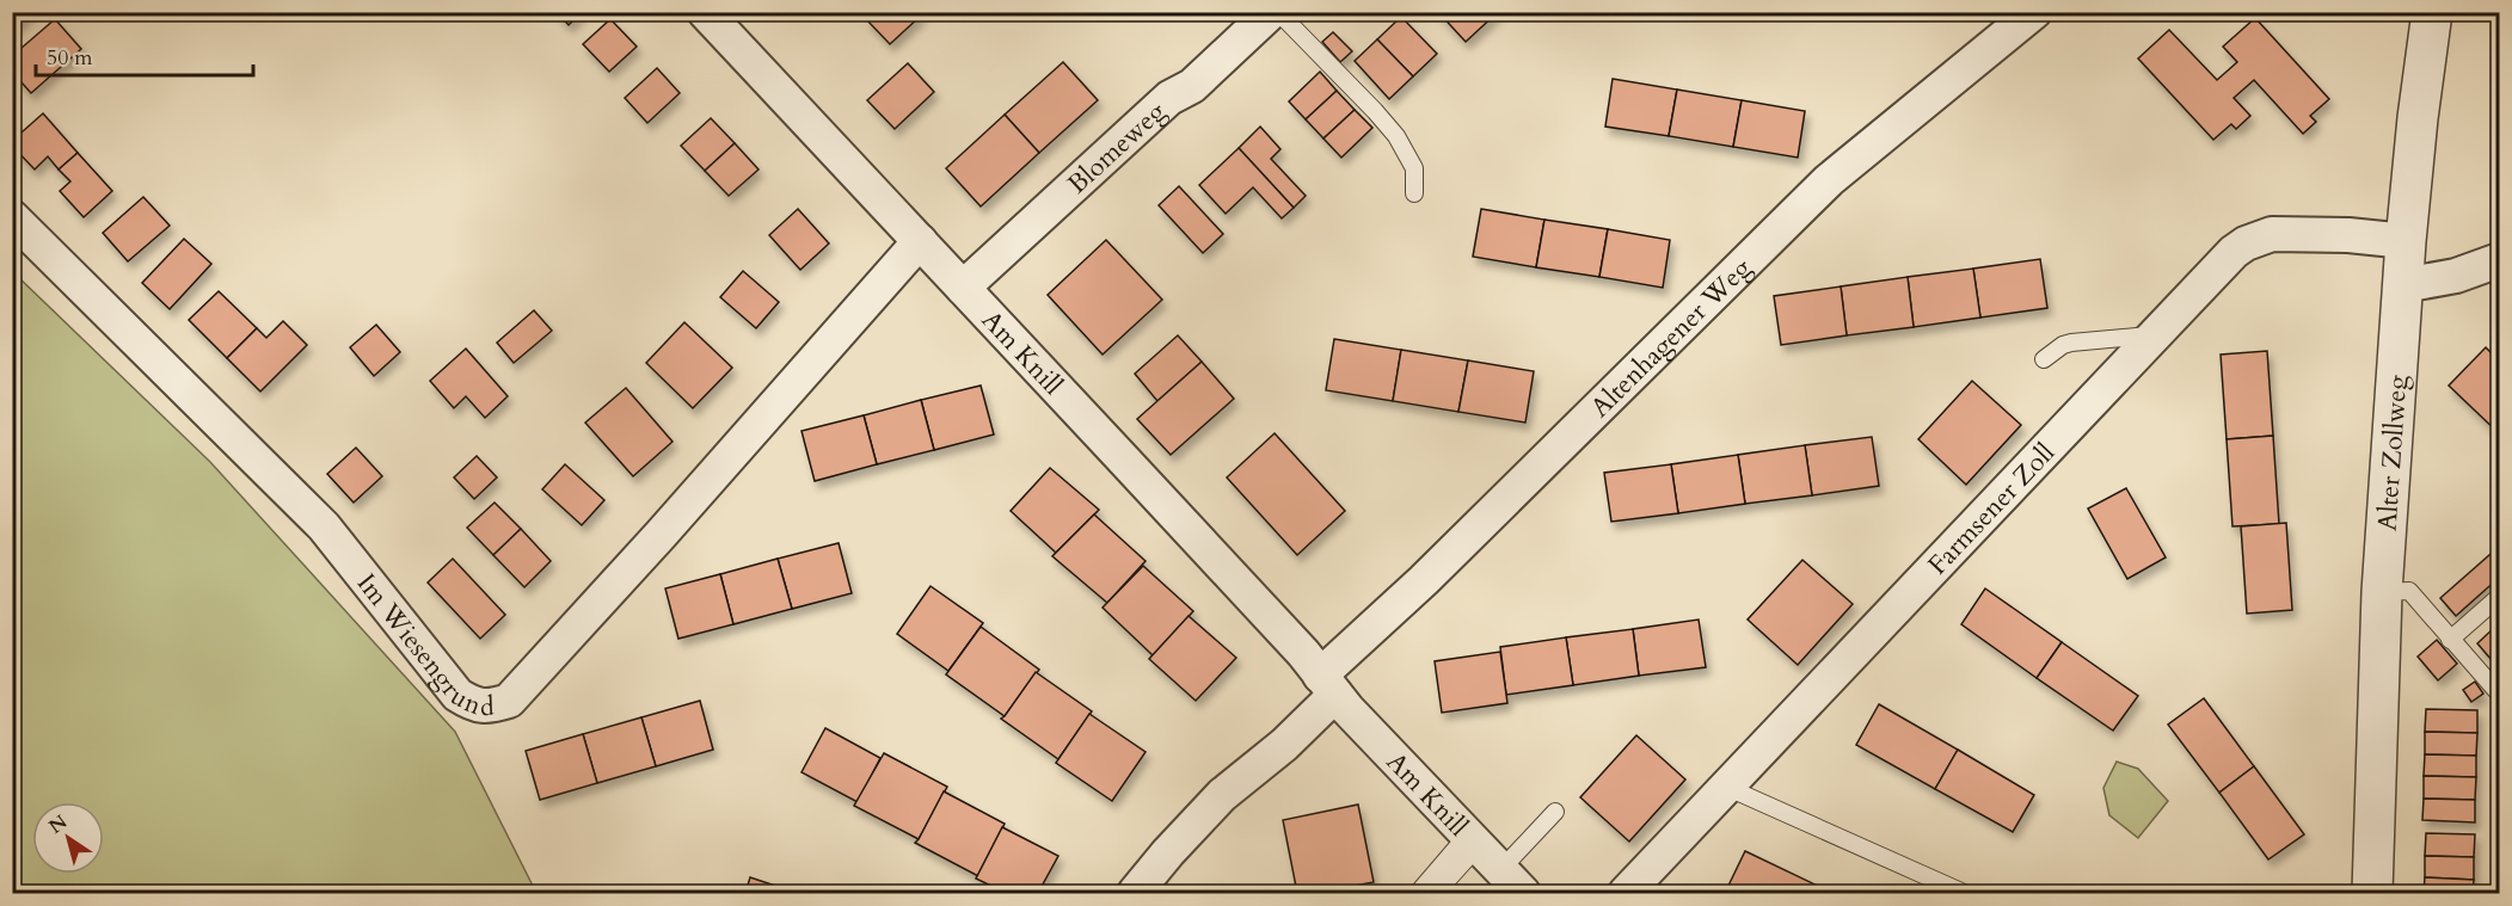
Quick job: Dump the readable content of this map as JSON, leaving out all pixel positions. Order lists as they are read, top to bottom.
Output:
{
  "streets": {
    "street": [
      "Blomeweg",
      "Altenhagener Weg",
      "Am Knill",
      "Alter Zollweg",
      "Farmsener Zoll",
      "Im Wiesengrund"
    ]
  },
  "crossings": [
    ["Blomeweg", "Am Knill"],
    ["Altenhagener Weg", "Am Knill"],
    ["Am Knill", "Im Wiesengrund"],
    ["Alter Zollweg", "Farmsener Zoll"]
  ],
  "scale_bar": "50 m",
  "north": "top left"
}
